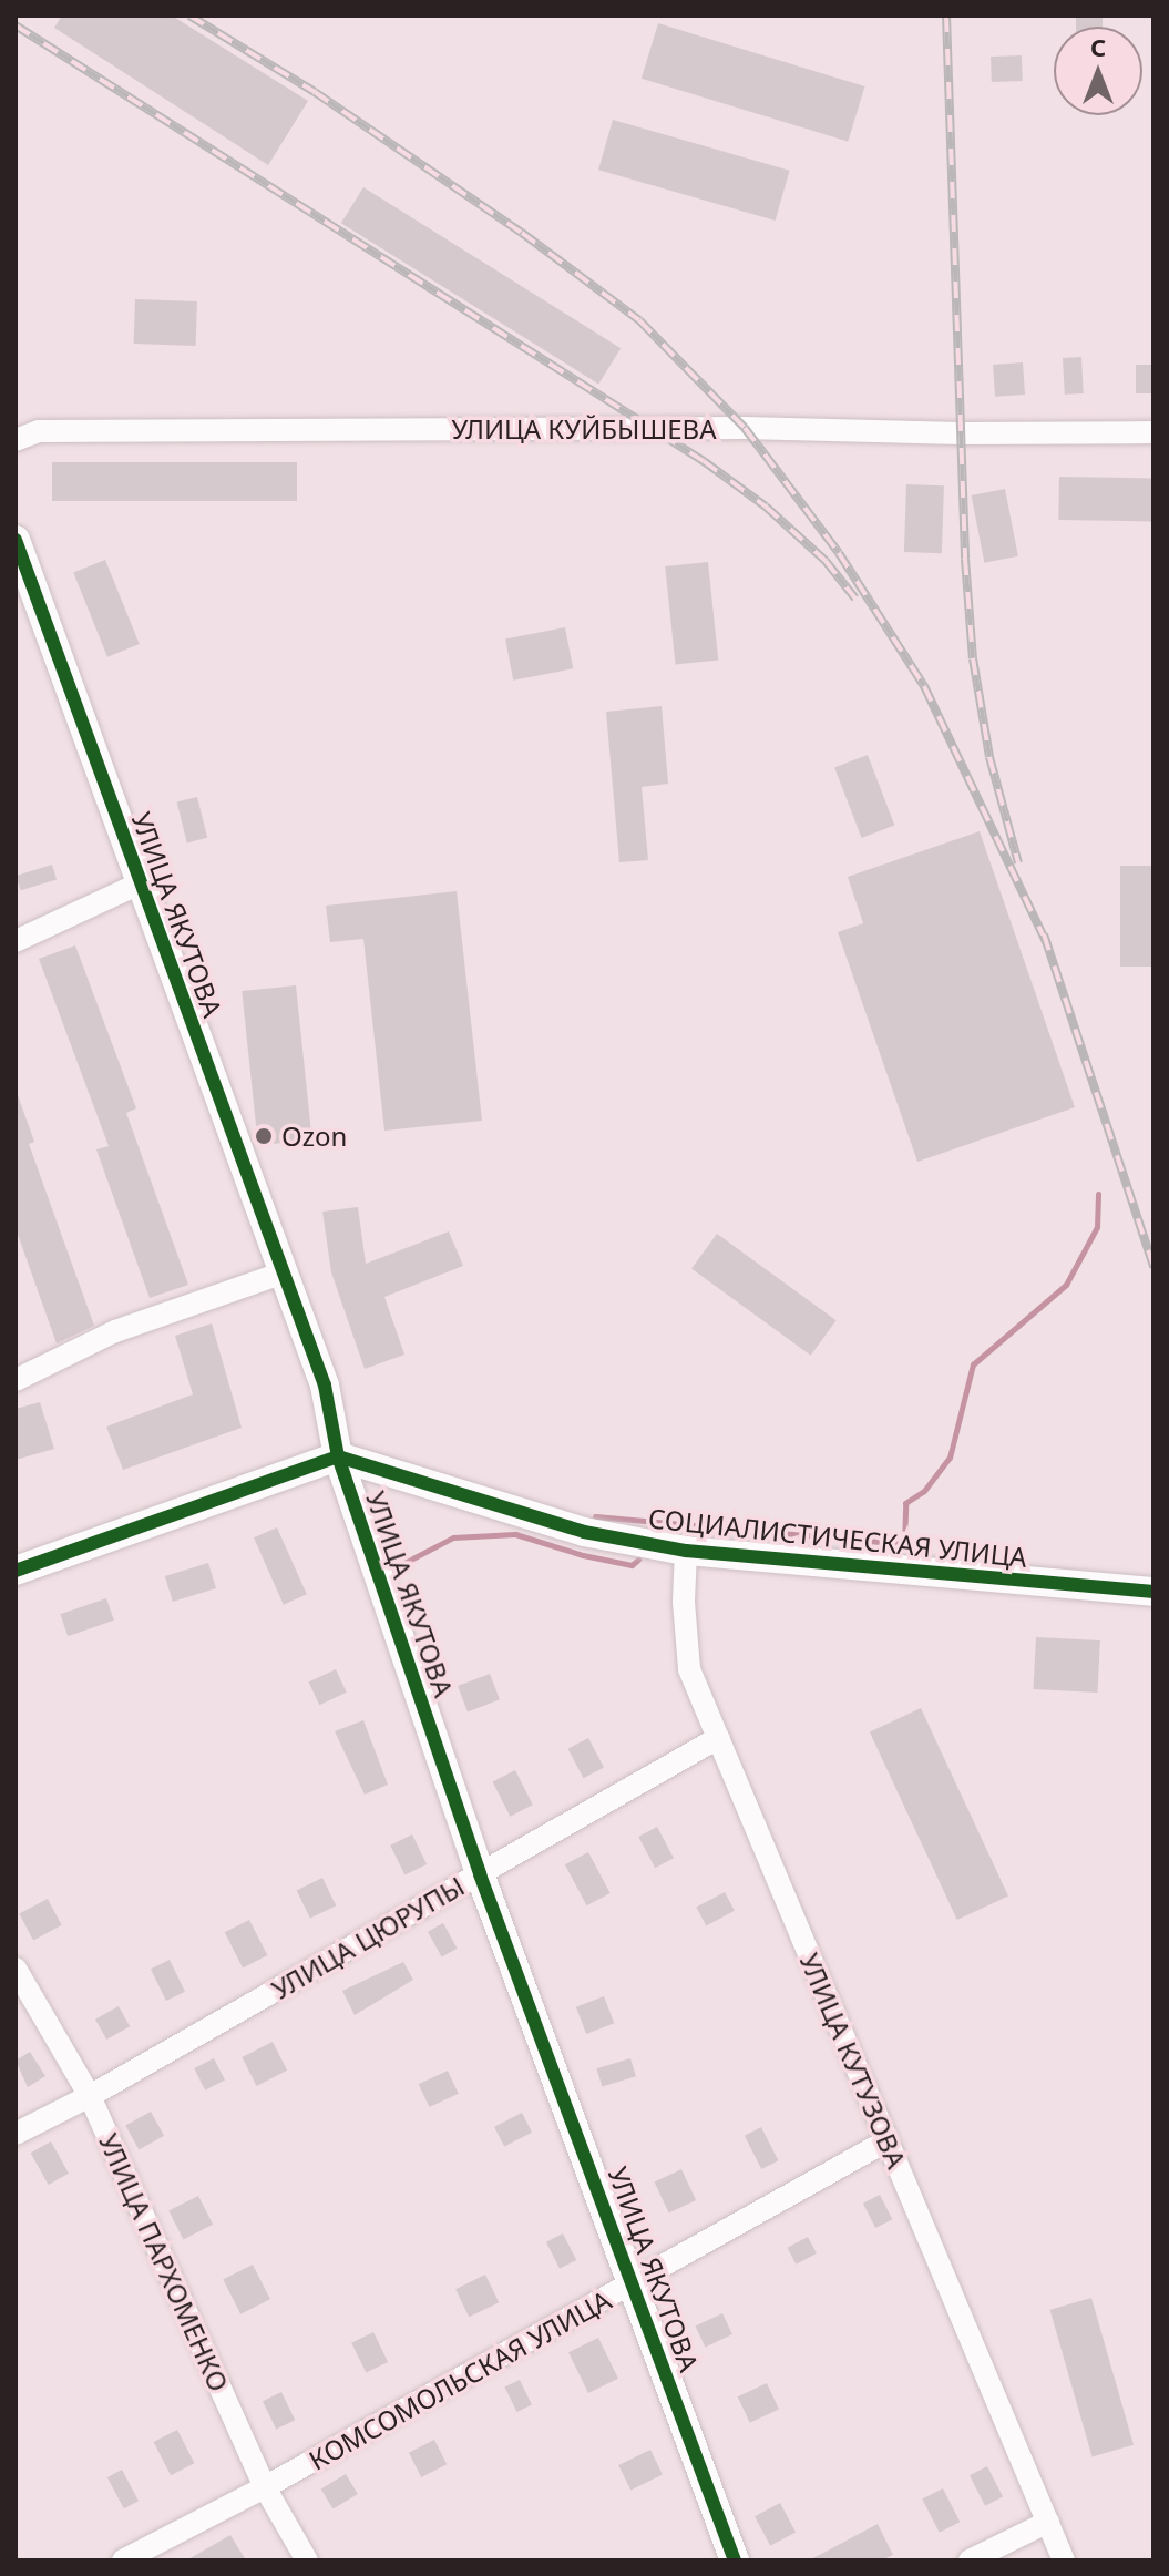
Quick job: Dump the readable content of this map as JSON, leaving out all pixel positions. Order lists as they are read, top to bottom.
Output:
{
  "streets": {
    "street": [
      "УЛИЦА КУЙБЫШЕВА",
      "УЛИЦА ЯКУТОВА",
      "СОЦИАЛИСТИЧЕСКАЯ УЛИЦА",
      "УЛИЦА ЦЮРУПЫ",
      "УЛИЦА КУТУЗОВА",
      "УЛИЦА ПАРХОМЕНКО",
      "КОМСОМОЛЬСКАЯ УЛИЦА"
    ]
  },
  "crossings": [
    ["УЛИЦА ЯКУТОВА", "СОЦИАЛИСТИЧЕСКАЯ УЛИЦА"],
    ["УЛИЦА ЯКУТОВА", "УЛИЦА ЦЮРУПЫ"],
    ["УЛИЦА ЯКУТОВА", "КОМСОМОЛЬСКАЯ УЛИЦА"],
    ["СОЦИАЛИСТИЧЕСКАЯ УЛИЦА", "УЛИЦА КУТУЗОВА"],
    ["УЛИЦА ЦЮРУПЫ", "УЛИЦА КУТУЗОВА"],
    ["УЛИЦА ЦЮРУПЫ", "УЛИЦА ПАРХОМЕНКО"],
    ["УЛИЦА КУТУЗОВА", "КОМСОМОЛЬСКАЯ УЛИЦА"],
    ["УЛИЦА ПАРХОМЕНКО", "КОМСОМОЛЬСКАЯ УЛИЦА"]
  ],
  "places": ["Ozon"],
  "north": "top"
}
